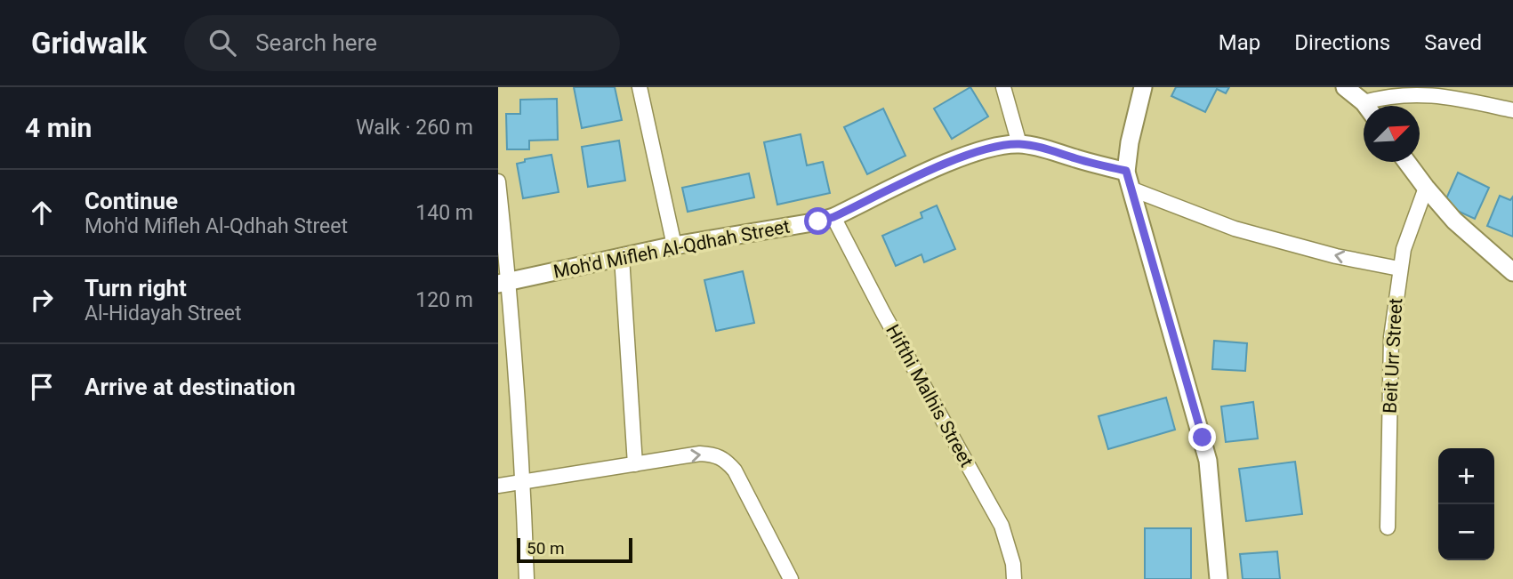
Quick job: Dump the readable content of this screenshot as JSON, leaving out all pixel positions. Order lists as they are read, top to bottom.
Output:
{
  "streets": {
    "street": ["Moh'd Mifleh Al-Qdhah Street", "Beit Urr Street", "Hifthi Malhis Street"]
  },
  "crossings": [
    ["Moh'd Mifleh Al-Qdhah Street", "Hifthi Malhis Street"]
  ],
  "scale_bar": "50 m",
  "north": "top right",
  "page": {
    "header": "Gridwalk",
    "search": "Search here",
    "nav": ["Map", "Directions", "Saved"],
    "heading": ["4 min", "Walk · 260 m"],
    "list": [
      ["Continue", "Moh'd Mifleh Al-Qdhah Street", "140 m"],
      ["Turn right", "Al-Hidayah Street", "120 m"],
      "Arrive at destination"
    ],
    "map_buttons": ["+", "−"],
    "scale": "50 m"
  }
}
